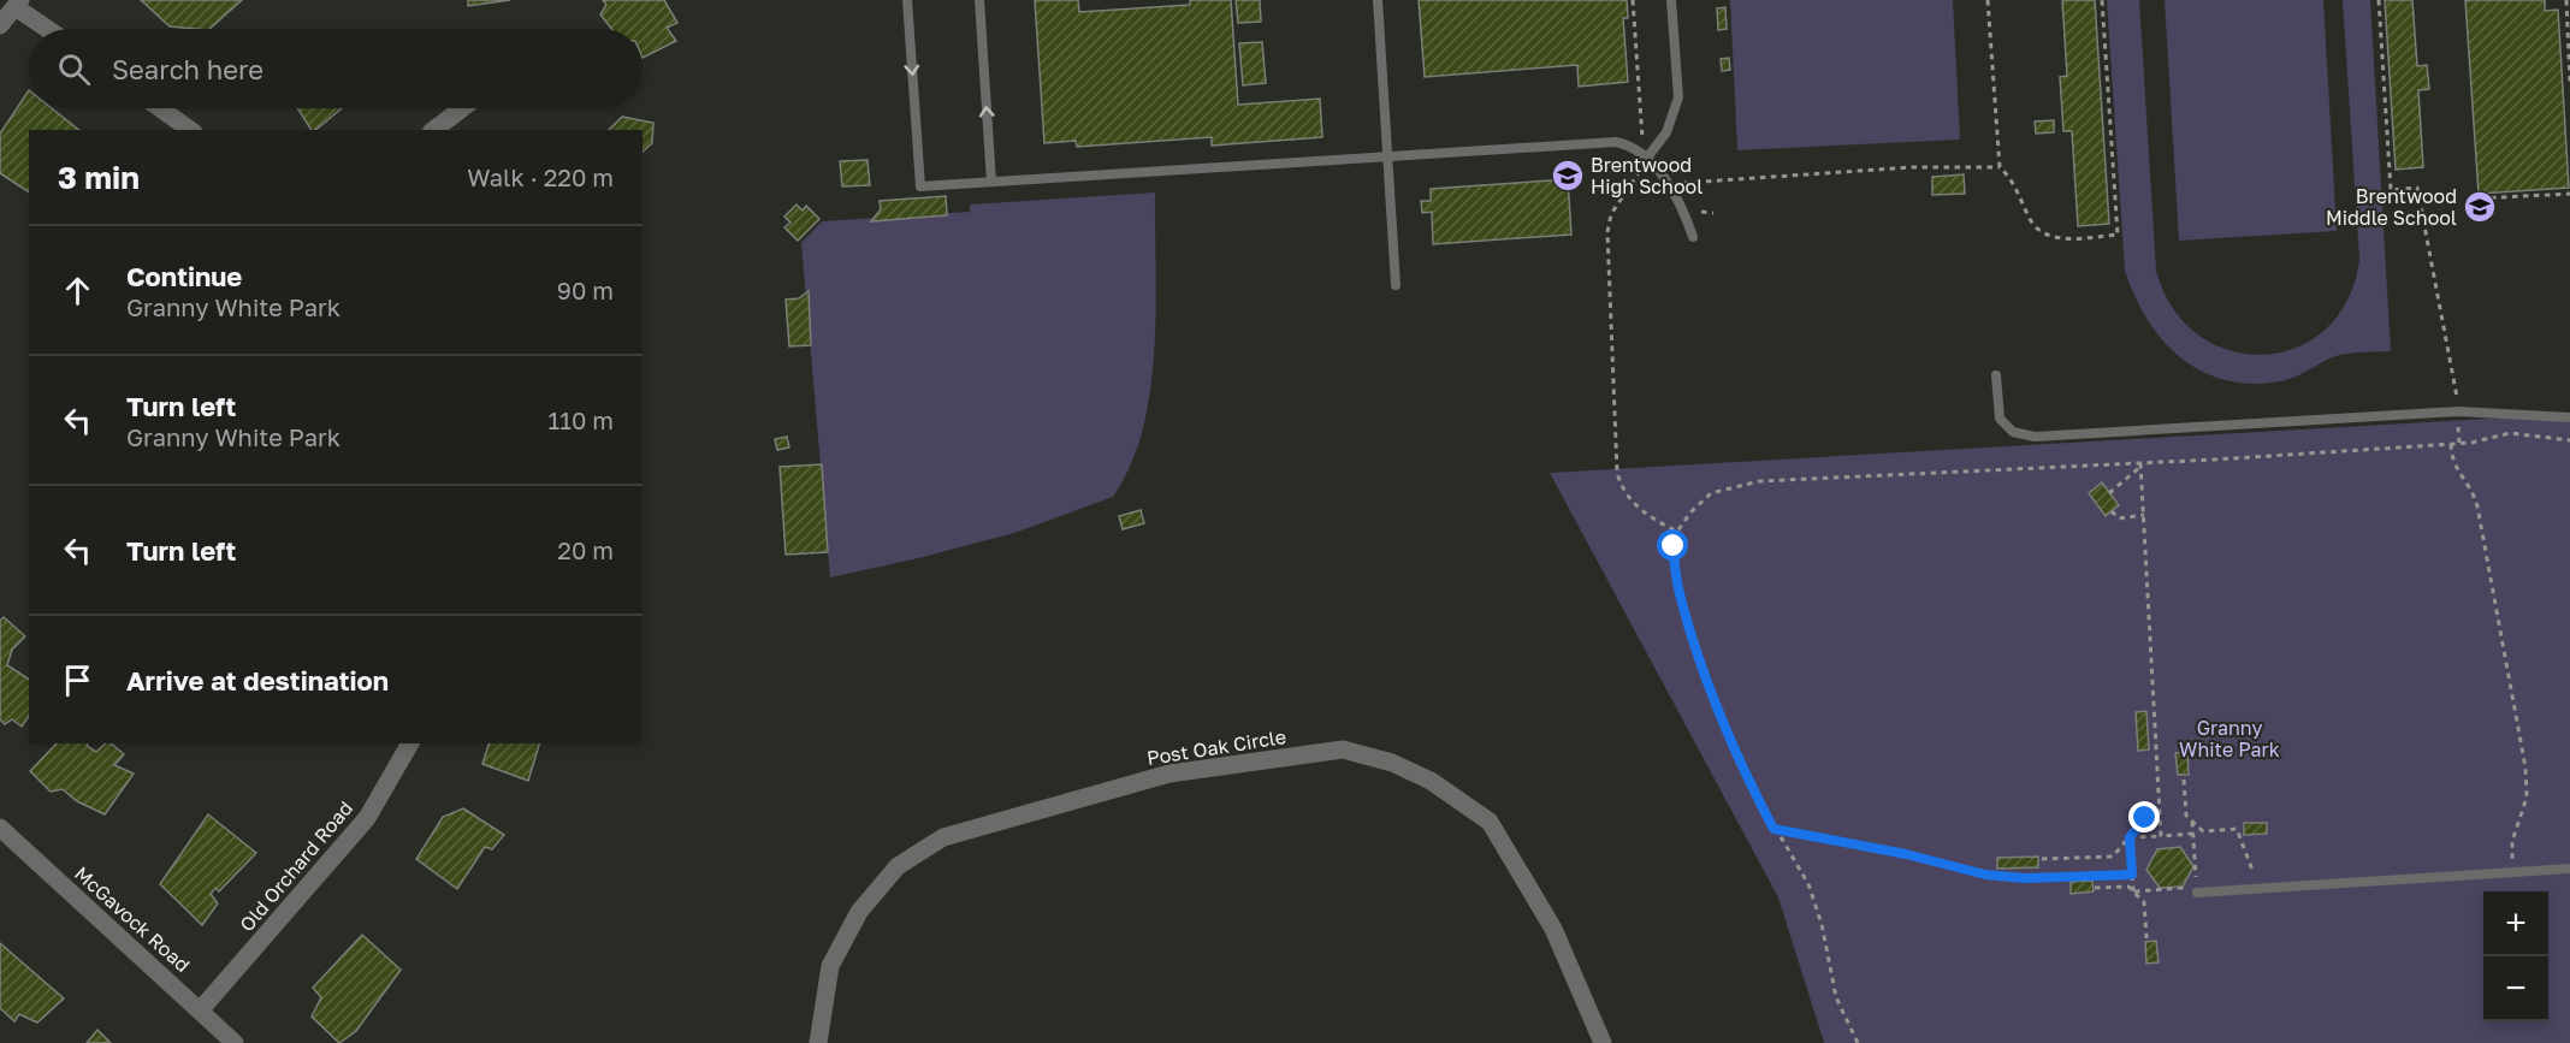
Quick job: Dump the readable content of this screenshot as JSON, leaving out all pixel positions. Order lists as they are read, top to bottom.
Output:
{
  "streets": {
    "street": ["Post Oak Circle", "Old Orchard Road", "McGavock Road"]
  },
  "crossings": [
    ["Old Orchard Road", "McGavock Road"]
  ],
  "parks": ["Granny White Park"],
  "places": {
    "school or university": ["Brentwood High School", "Brentwood Middle School"]
  },
  "page": {
    "search": "Search here",
    "heading": ["3 min", "Walk · 220 m"],
    "list": [
      ["Continue", "Granny White Park", "90 m"],
      ["Turn left", "Granny White Park", "110 m"],
      ["Turn left", "20 m"],
      "Arrive at destination"
    ],
    "map_buttons": ["+", "−"]
  }
}
